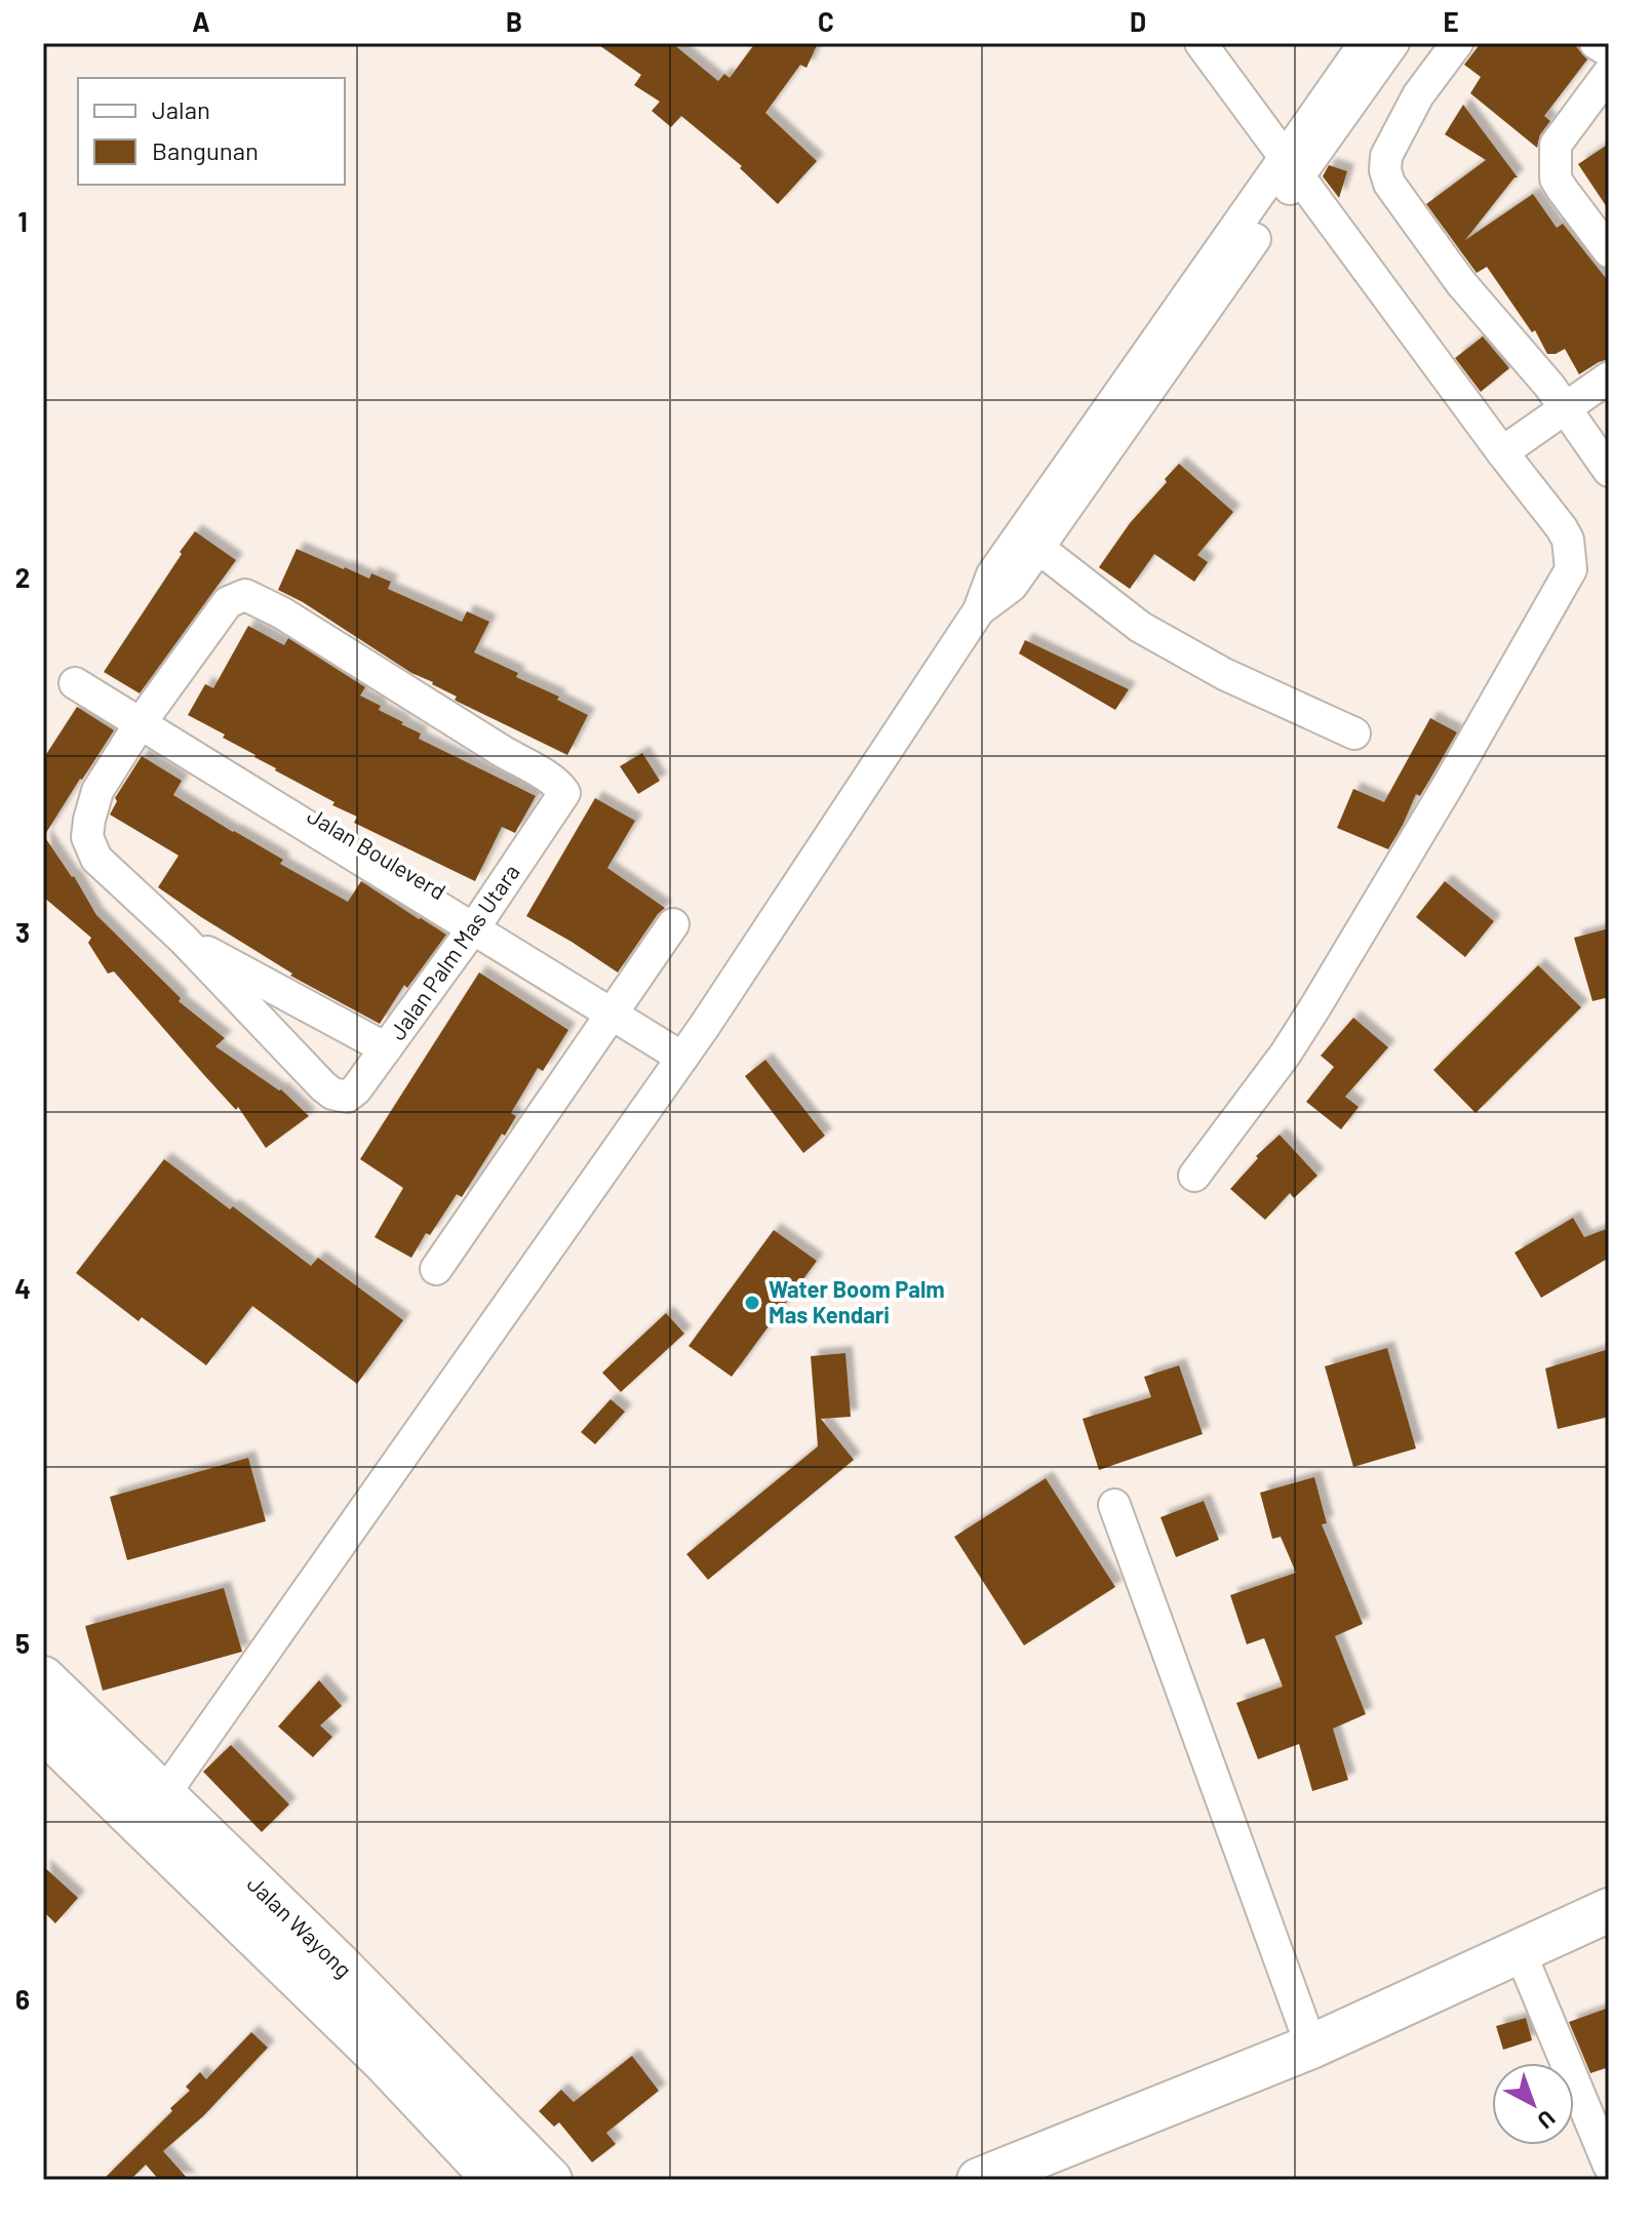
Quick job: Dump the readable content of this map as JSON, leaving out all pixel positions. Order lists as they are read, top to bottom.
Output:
{
  "streets": {
    "main road": ["Jalan Wayong"],
    "street": ["Jalan Bouleverd", "Jalan Palm Mas Utara"]
  },
  "crossings": [
    ["Jalan Bouleverd", "Jalan Palm Mas Utara"]
  ],
  "places": ["Water Boom Palm Mas Kendari"],
  "legend": ["Jalan", "Bangunan"],
  "north": "bottom right",
  "grid": {
    "columns": [
      "A",
      "B",
      "C",
      "D",
      "E"
    ],
    "rows": [
      "1",
      "2",
      "3",
      "4",
      "5",
      "6"
    ]
  }
}
